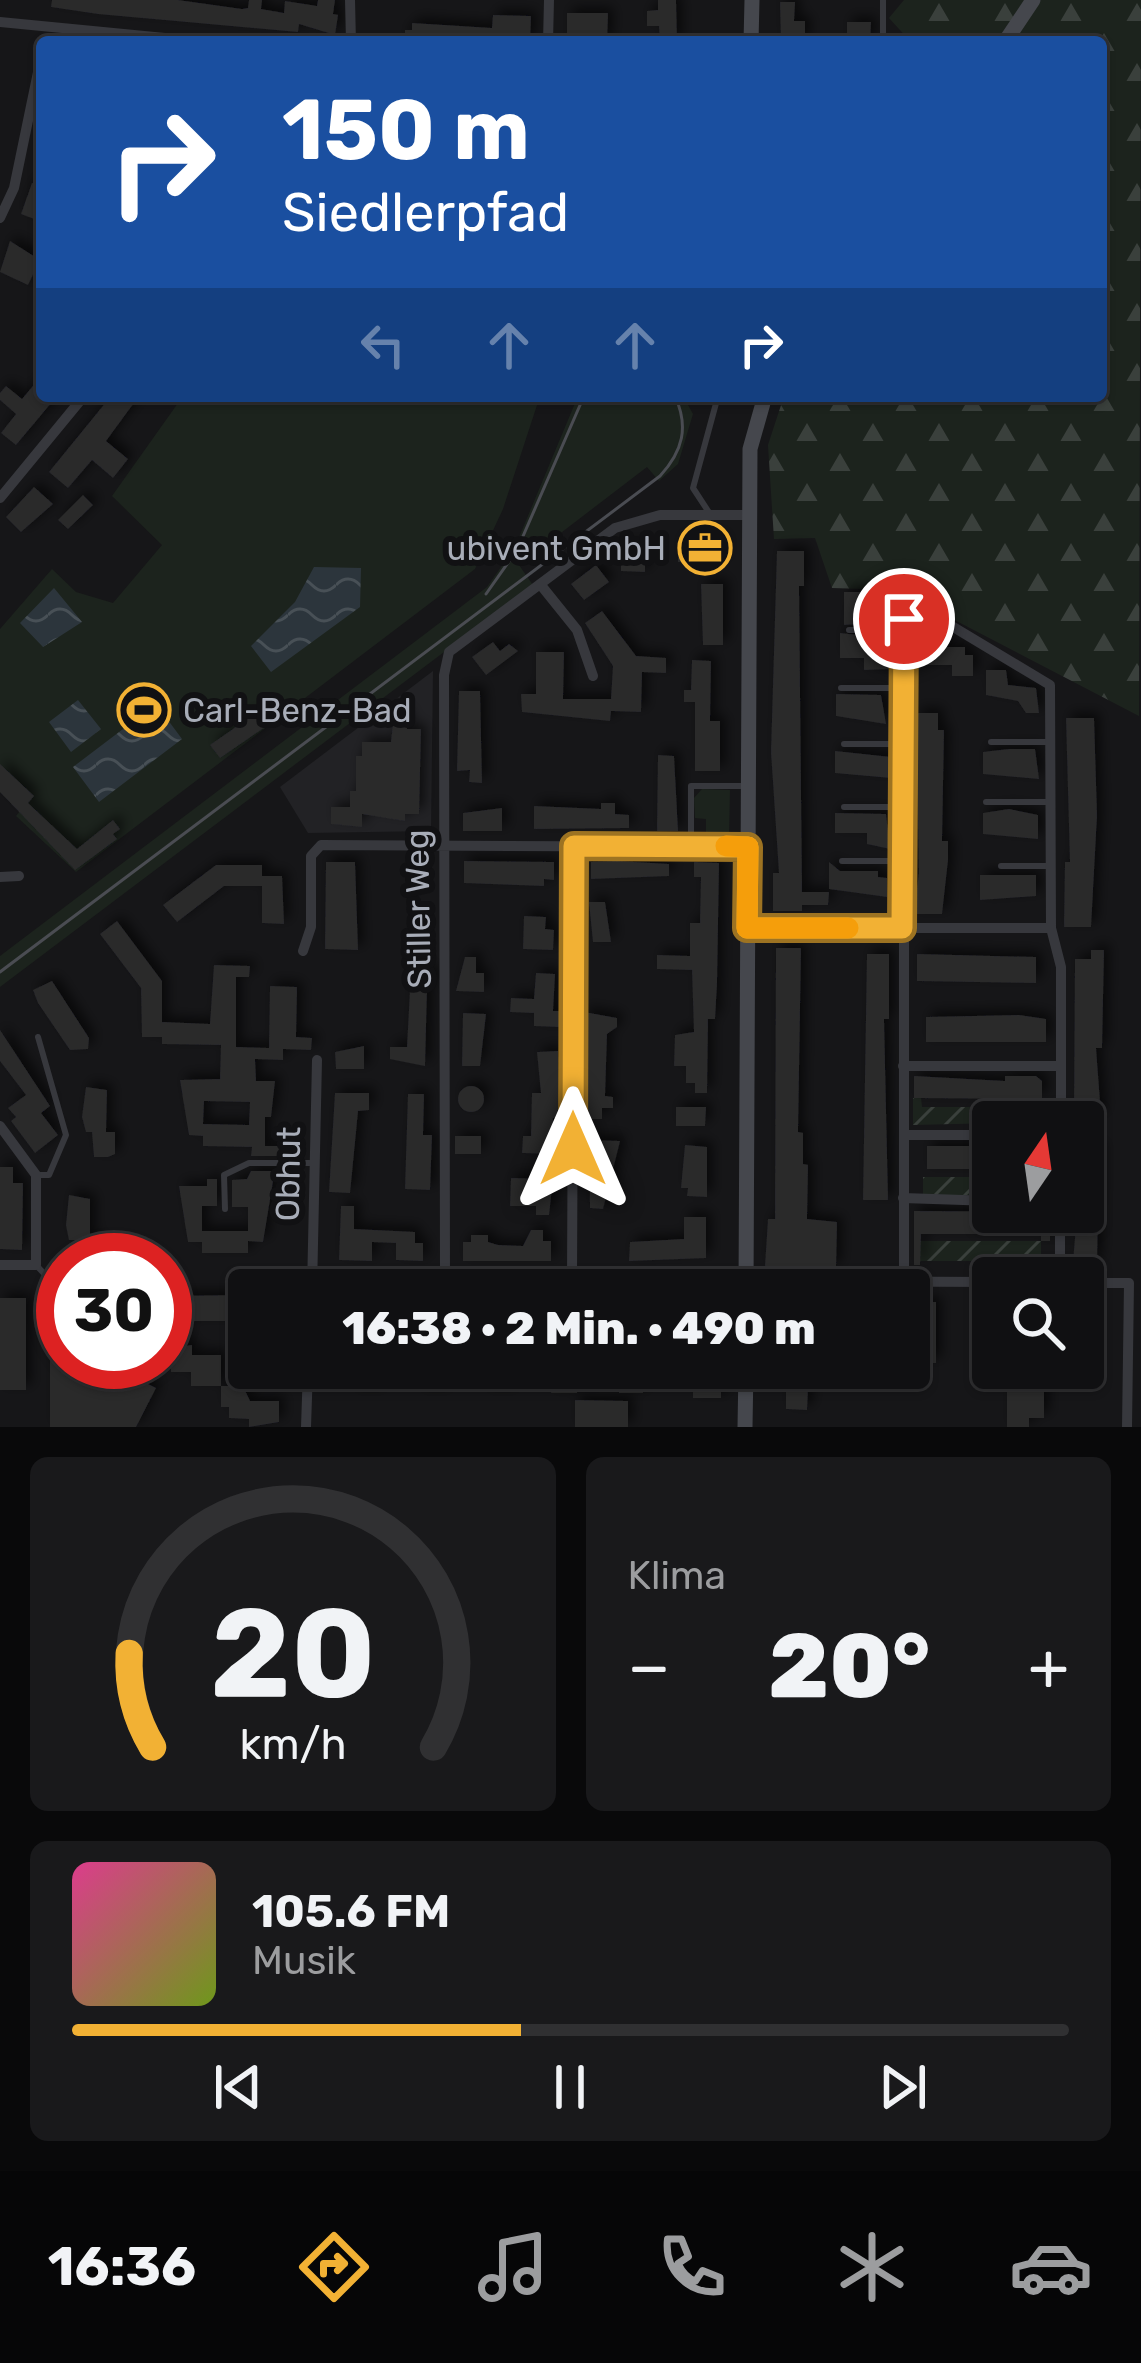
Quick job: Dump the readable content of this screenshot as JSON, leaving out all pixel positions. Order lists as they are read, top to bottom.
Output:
{
  "streets": {
    "street": ["Stiller Weg", "Obhut"]
  },
  "places": {
    "office": ["ubivent GmbH"],
    "sports": ["Carl-Benz-Bad"]
  },
  "north": "top",
  "page": {
    "turn": ["150 m", "Siedlerpfad"],
    "limit": "30",
    "trip": "16:38 · 2 Min. · 490 m",
    "tile": "Klima",
    "heat": ["−", "20°", "+"],
    "song": ["105.6 FM", "Musik"],
    "tabs": "16:36",
    "gauge": ["20", "km/h"]
  }
}
